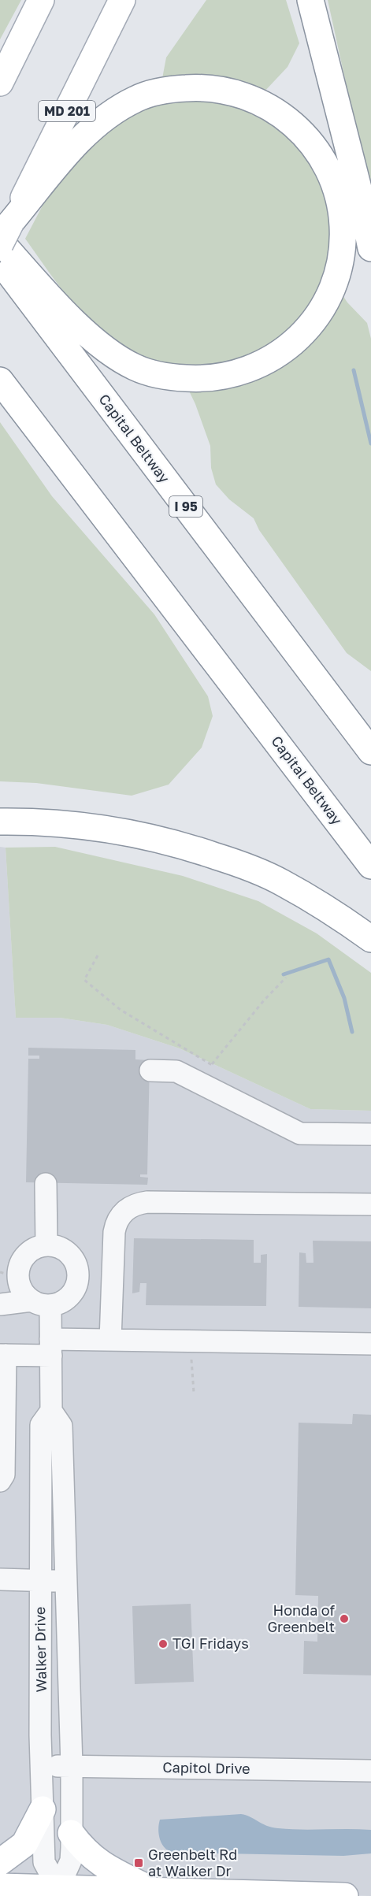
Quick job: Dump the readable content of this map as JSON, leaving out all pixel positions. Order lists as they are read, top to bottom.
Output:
{
  "streets": {
    "main road": ["MD 201", "Capital Beltway", "I 95"],
    "street": ["Walker Drive", "Capitol Drive"]
  },
  "crossings": [
    ["Walker Drive", "Capitol Drive"]
  ],
  "places": {
    "other": ["Honda of Greenbelt", "TGI Fridays"],
    "transit": ["Greenbelt Rd at Walker Dr"]
  }
}
